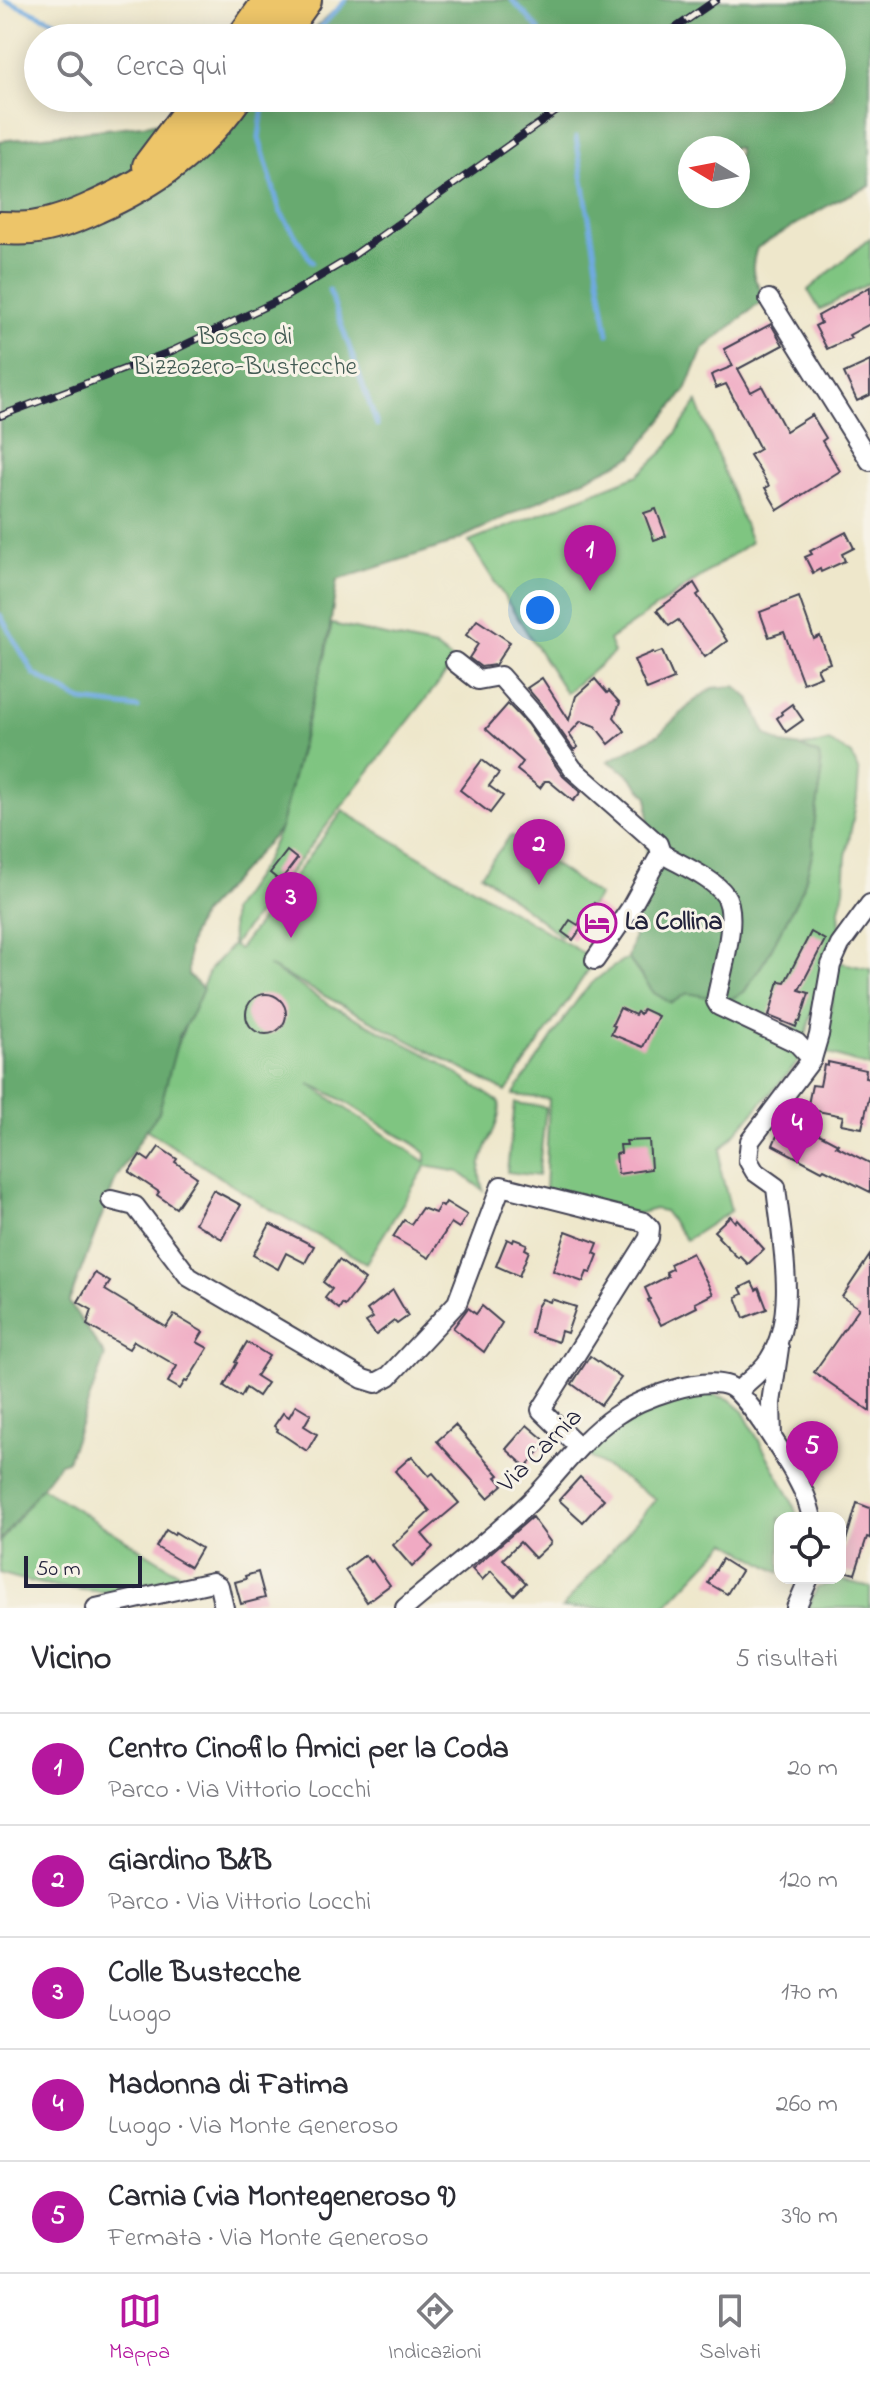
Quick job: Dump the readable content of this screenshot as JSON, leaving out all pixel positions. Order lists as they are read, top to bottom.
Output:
{
  "streets": {
    "street": ["Via Carnia"]
  },
  "parks": ["Bosco di Bizzozero-Bustecche"],
  "places": {
    "hotel": ["La Collina"]
  },
  "scale_bar": "50 m",
  "north": "left",
  "page": {
    "search": "Cerca qui",
    "pins": [
      "1",
      "2",
      "3",
      "4",
      "5"
    ],
    "scale": "50 m",
    "heading": ["Vicino", "5 risultati"],
    "list": [
      {
        "mark": "1",
        "name": "Centro Cinofilo Amici per la Coda",
        "note": "Parco · Via Vittorio Locchi",
        "value": "20 m"
      },
      {
        "mark": "2",
        "name": "Giardino B&B",
        "note": "Parco · Via Vittorio Locchi",
        "value": "120 m"
      },
      {
        "mark": "3",
        "name": "Colle Bustecche",
        "note": "Luogo",
        "value": "170 m"
      },
      {
        "mark": "4",
        "name": "Madonna di Fatima",
        "note": "Luogo · Via Monte Generoso",
        "value": "260 m"
      },
      {
        "mark": "5",
        "name": "Carnia (via Montegeneroso 9)",
        "note": "Fermata · Via Monte Generoso",
        "value": "390 m"
      }
    ],
    "nav": ["Mappa", "Indicazioni", "Salvati"]
  }
}
